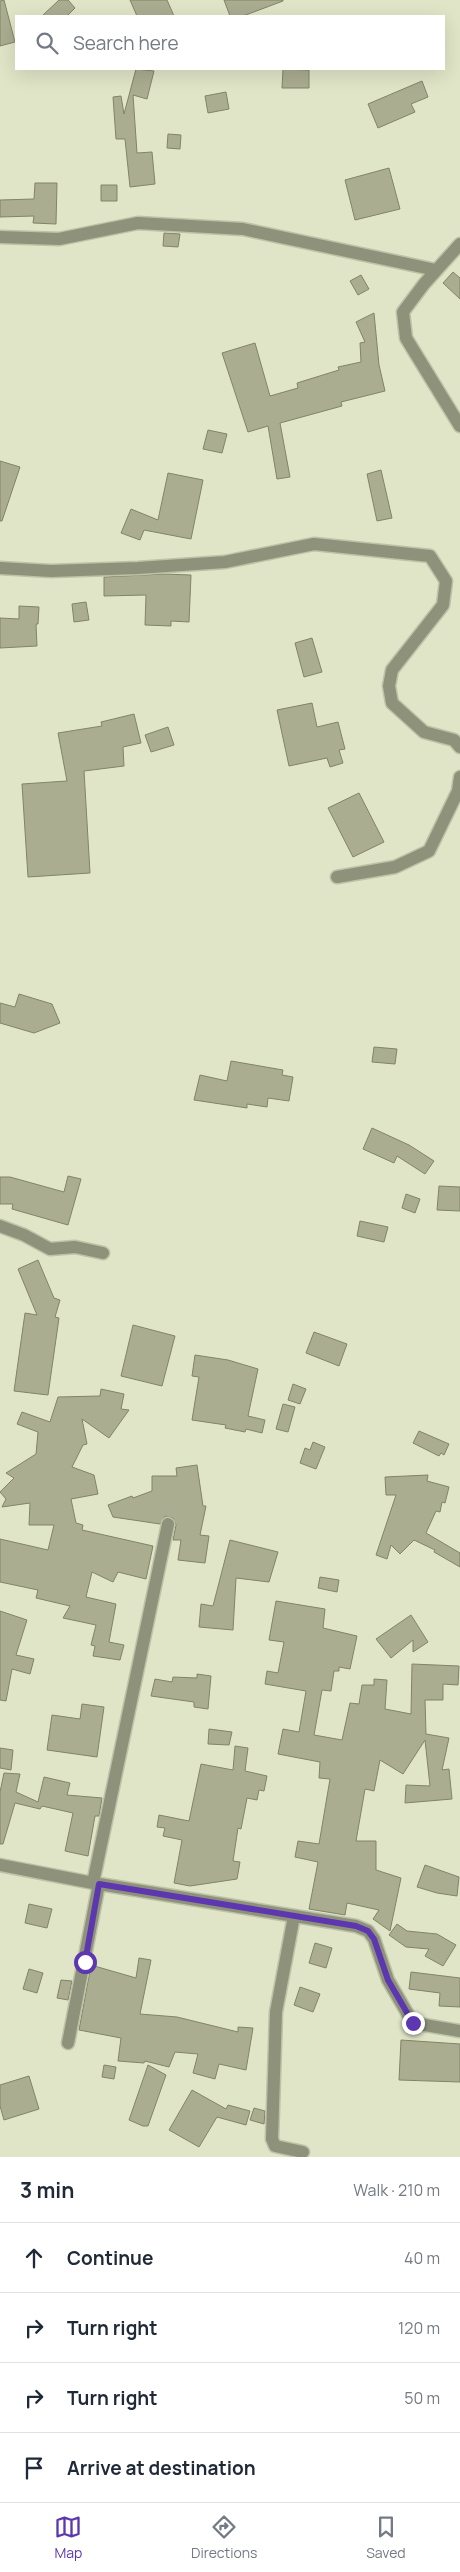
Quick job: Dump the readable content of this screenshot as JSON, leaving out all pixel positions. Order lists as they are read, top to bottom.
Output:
{
  "page": {
    "search": "Search here",
    "heading": ["3 min", "Walk · 210 m"],
    "list": [
      ["Continue", "40 m"],
      ["Turn right", "120 m"],
      ["Turn right", "50 m"],
      "Arrive at destination"
    ],
    "nav": ["Map", "Directions", "Saved"]
  }
}
